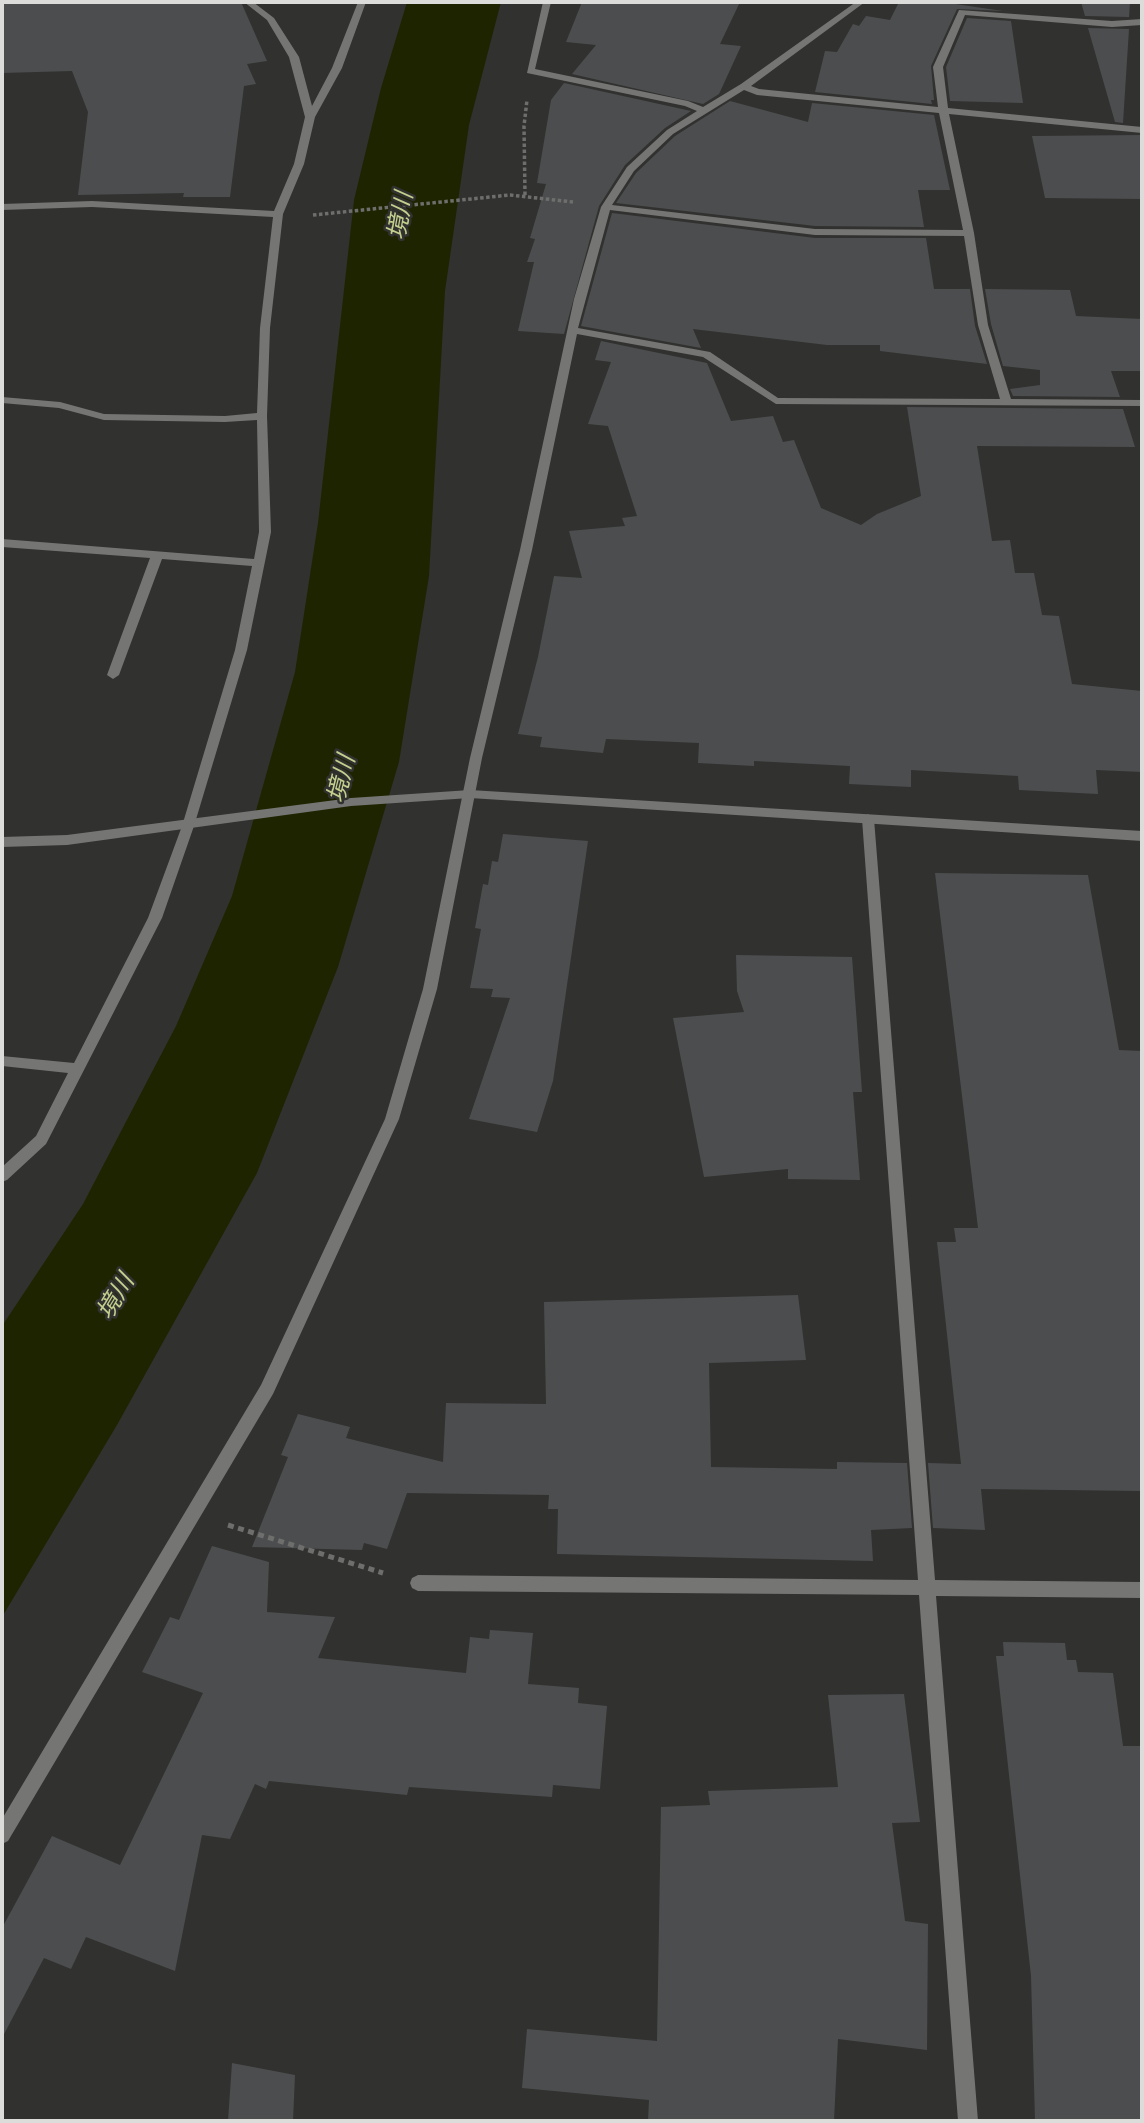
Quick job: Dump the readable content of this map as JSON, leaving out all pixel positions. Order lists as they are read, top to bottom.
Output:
{
  "water": ["境川"]
}
